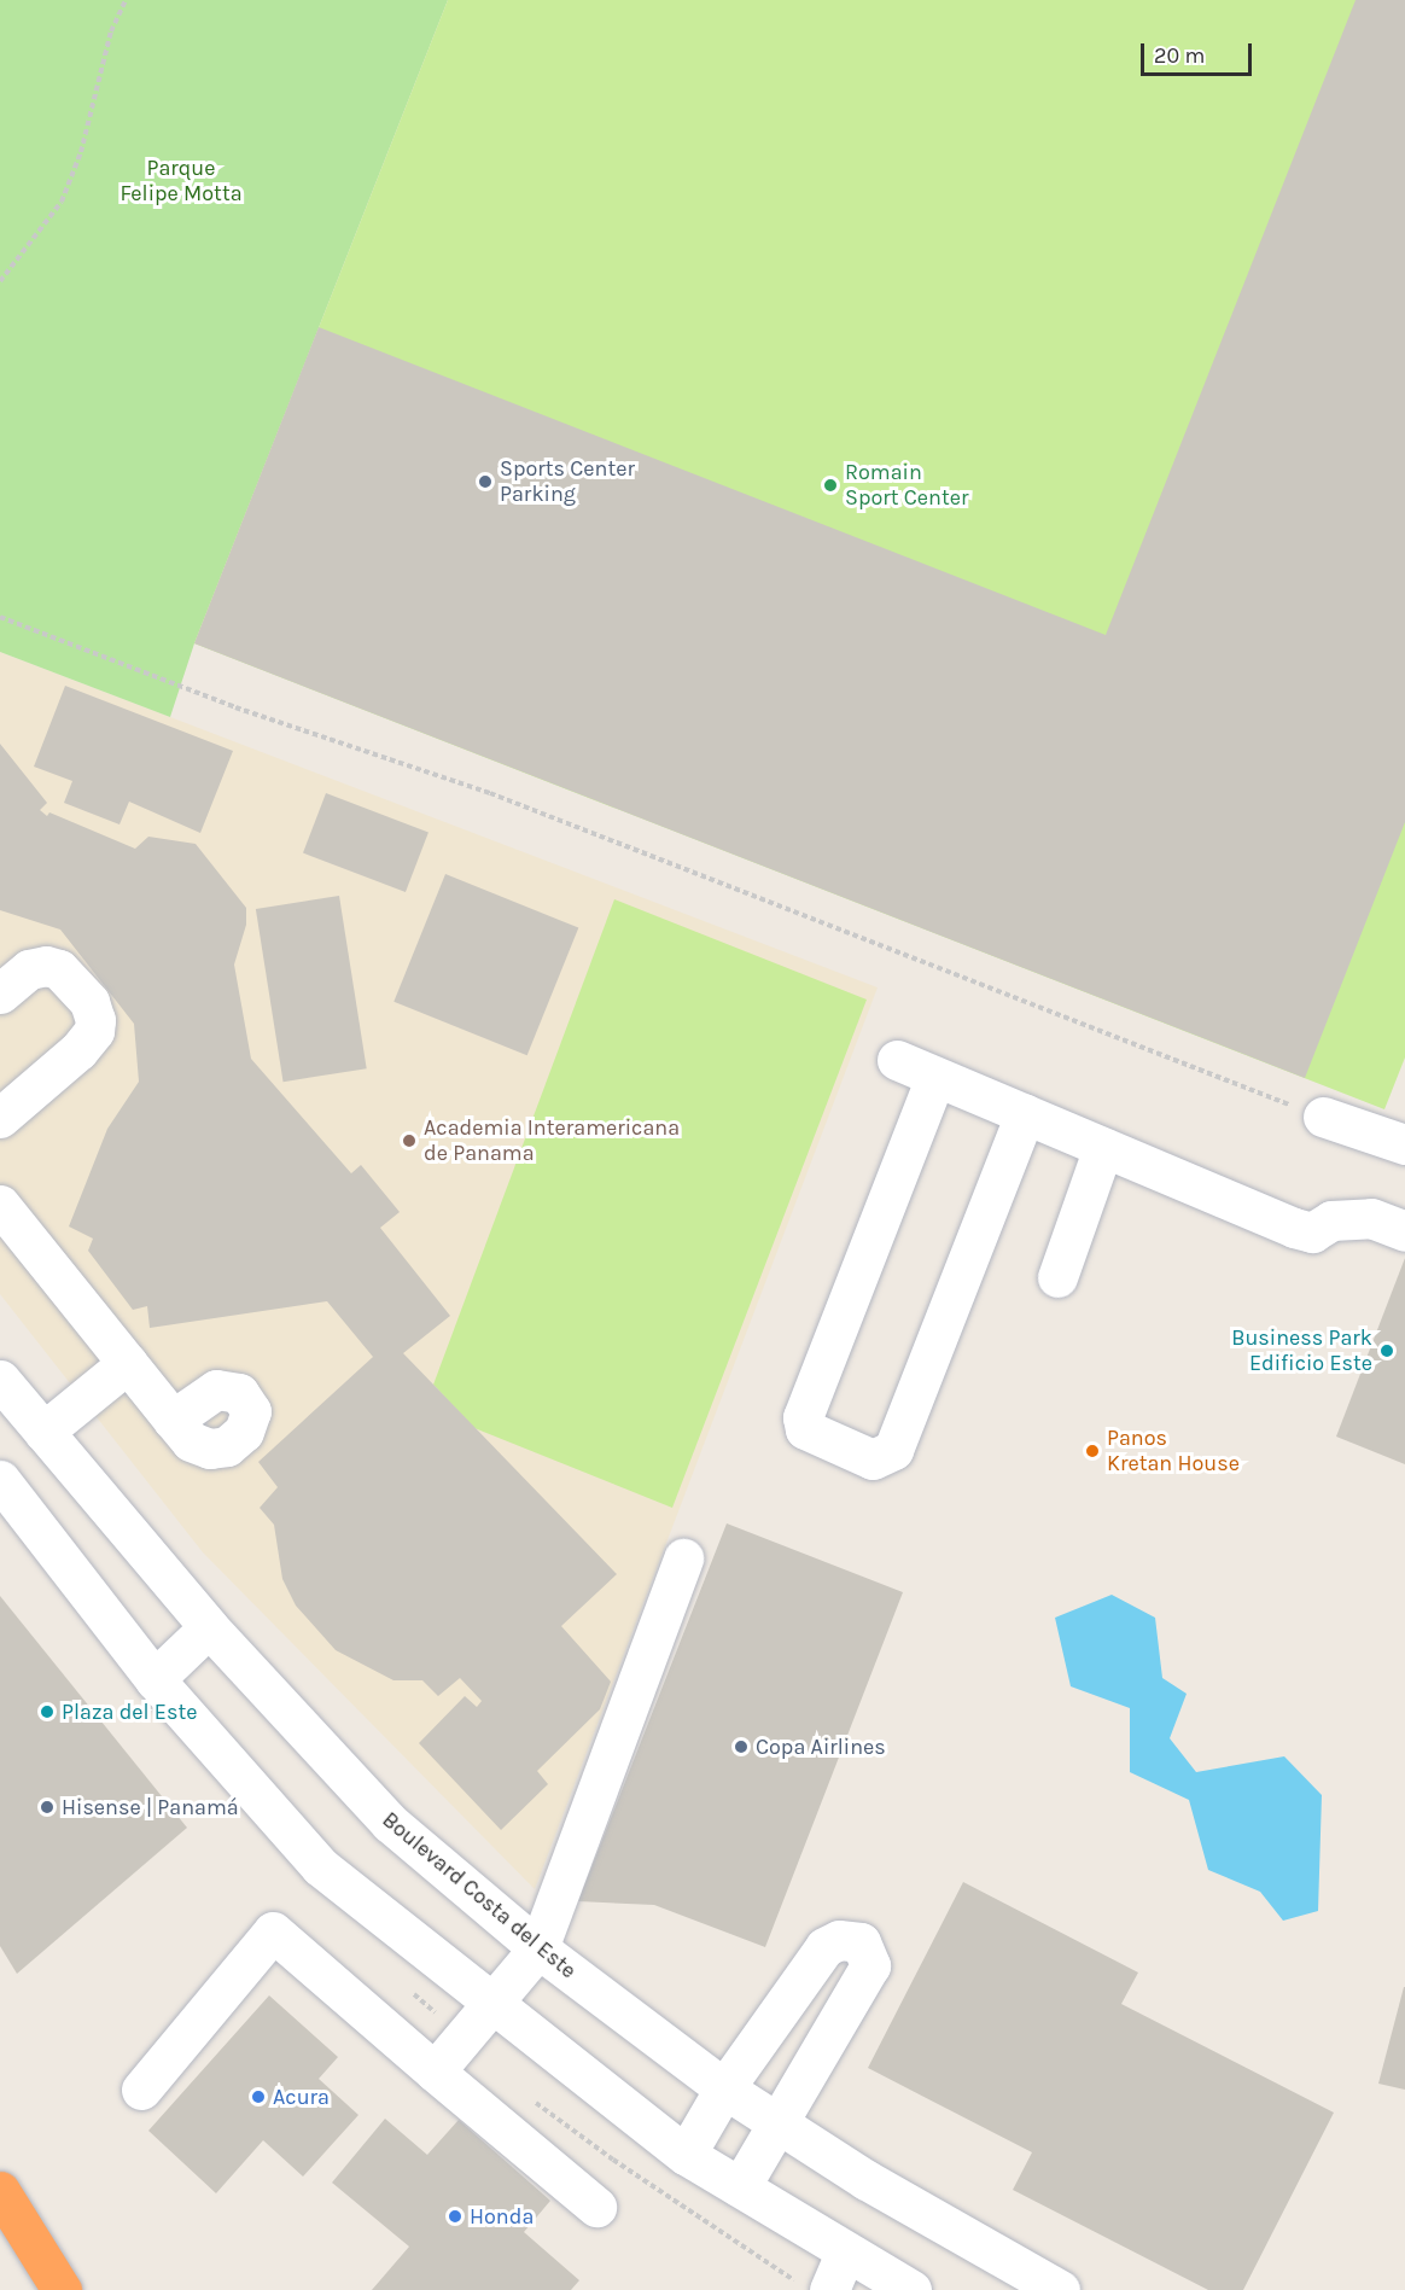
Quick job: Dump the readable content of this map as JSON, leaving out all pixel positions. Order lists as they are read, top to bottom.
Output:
{
  "streets": {
    "street": ["Boulevard Costa del Este"]
  },
  "parks": ["Parque Felipe Motta"],
  "places": [
    "Sports Center Parking",
    "Romain Sport Center",
    "Academia Interamericana de Panama",
    "Business Park Edificio Este",
    "Panos Kretan House",
    "Plaza del Este",
    "Copa Airlines",
    "Hisense | Panamá",
    "Acura",
    "Honda"
  ],
  "scale_bar": "20 m"
}
